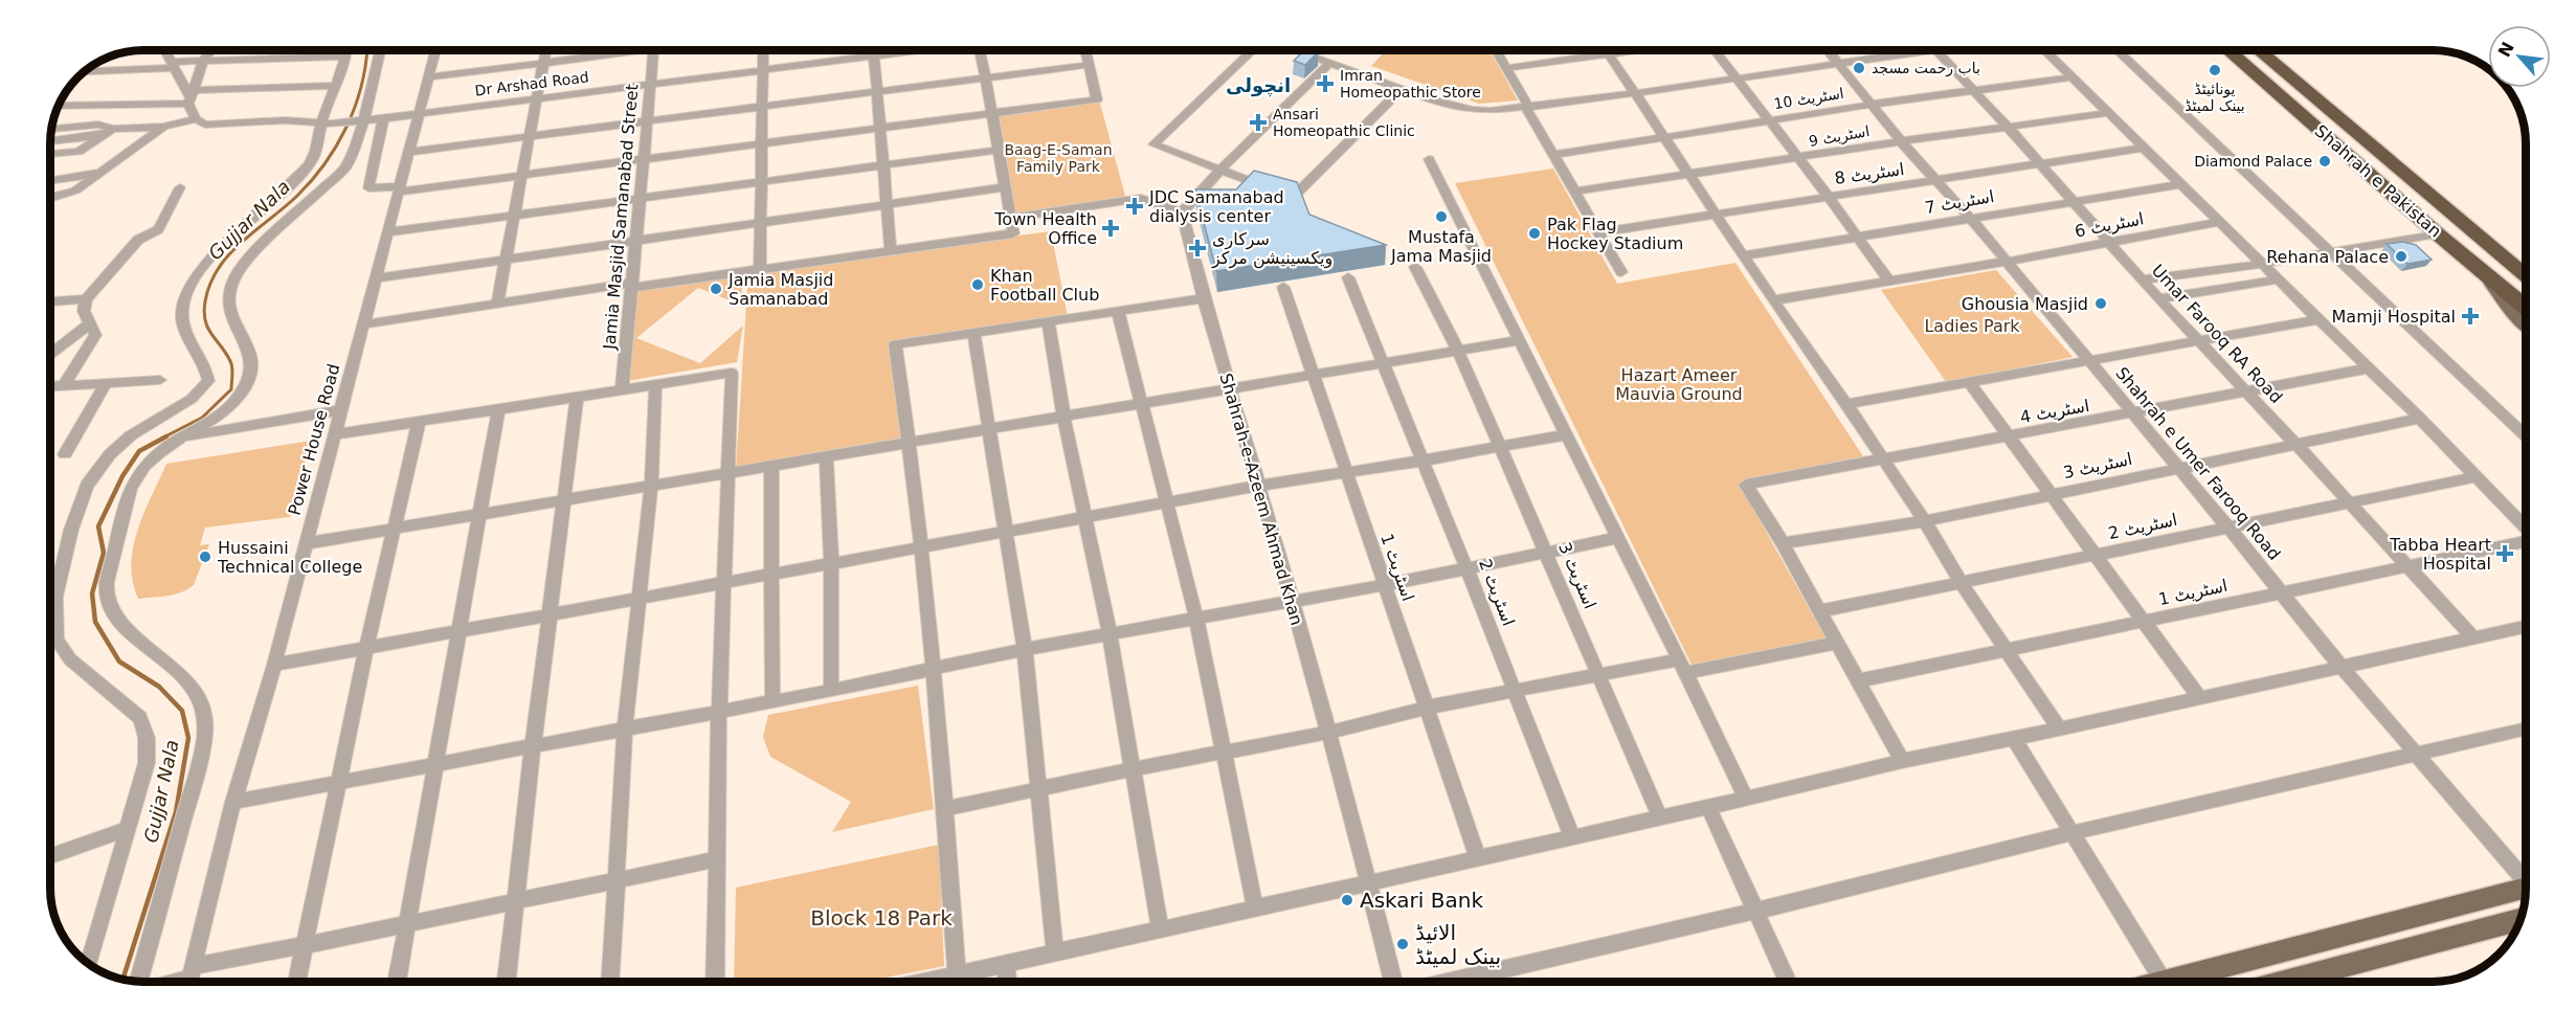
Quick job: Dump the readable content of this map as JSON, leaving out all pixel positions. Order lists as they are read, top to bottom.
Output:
{
  "streets": {
    "highway": ["Shahrah e Pakistan"],
    "street": [
      "Dr Arshad Road",
      "اسٹریٹ 10",
      "اسٹریٹ 9",
      "اسٹریٹ 8",
      "اسٹریٹ 7",
      "Jamia Masjid Samanabad Street",
      "اسٹریٹ 6",
      "Umar Farooq RA Road",
      "اسٹریٹ 4",
      "Power House Road",
      "Shahrah e Umer Farooq Road",
      "اسٹریٹ 3",
      "Shahrah-e-Azeem Ahmad Khan",
      "اسٹریٹ 2",
      "اسٹریٹ 1"
    ]
  },
  "crossings": [
    ["Dr Arshad Road", "Jamia Masjid Samanabad Street"],
    ["Dr Arshad Road", "Power House Road"],
    ["اسٹریٹ 10", "Umar Farooq RA Road"],
    ["اسٹریٹ 10", "Shahrah e Umer Farooq Road"],
    ["اسٹریٹ 9", "Umar Farooq RA Road"],
    ["اسٹریٹ 9", "Shahrah e Umer Farooq Road"],
    ["اسٹریٹ 8", "Umar Farooq RA Road"],
    ["اسٹریٹ 8", "Shahrah e Umer Farooq Road"],
    ["اسٹریٹ 7", "Umar Farooq RA Road"],
    ["اسٹریٹ 7", "Shahrah e Umer Farooq Road"],
    ["اسٹریٹ 6", "Umar Farooq RA Road"],
    ["اسٹریٹ 6", "Shahrah e Umer Farooq Road"],
    ["Umar Farooq RA Road", "اسٹریٹ 4"],
    ["Umar Farooq RA Road", "اسٹریٹ 3"],
    ["Umar Farooq RA Road", "اسٹریٹ 2"],
    ["Umar Farooq RA Road", "اسٹریٹ 1"],
    ["اسٹریٹ 4", "Shahrah e Umer Farooq Road"],
    ["اسٹریٹ 4", "اسٹریٹ 3"],
    ["Shahrah e Umer Farooq Road", "اسٹریٹ 3"],
    ["Shahrah e Umer Farooq Road", "اسٹریٹ 2"],
    ["Shahrah e Umer Farooq Road", "اسٹریٹ 1"]
  ],
  "districts": ["انچولی"],
  "water": ["Gujjar Nala"],
  "parks": [
    "Baag-E-Saman Family Park",
    "Ladies Park",
    "Hazart Ameer Mauvia Ground",
    "Block 18 Park"
  ],
  "places": {
    "other": [
      "باب رحمت مسجد",
      "یونائیٹڈ بینک لمیٹڈ",
      "Diamond Palace",
      "Mustafa Jama Masjid",
      "Pak Flag Hockey Stadium",
      "Rehana Palace",
      "Khan Football Club",
      "Jamia Masjid Samanabad",
      "Ghousia Masjid",
      "Hussaini Technical College",
      "Askari Bank",
      "الائیڈ بینک لمیٹڈ"
    ],
    "health": [
      "Imran Homeopathic Store",
      "Ansari Homeopathic Clinic",
      "JDC Samanabad dialysis center",
      "Town Health Office",
      "سرکاری ویکسینیشن مرکز",
      "Mamji Hospital",
      "Tabba Heart Hospital"
    ]
  },
  "north": "top left"
}
